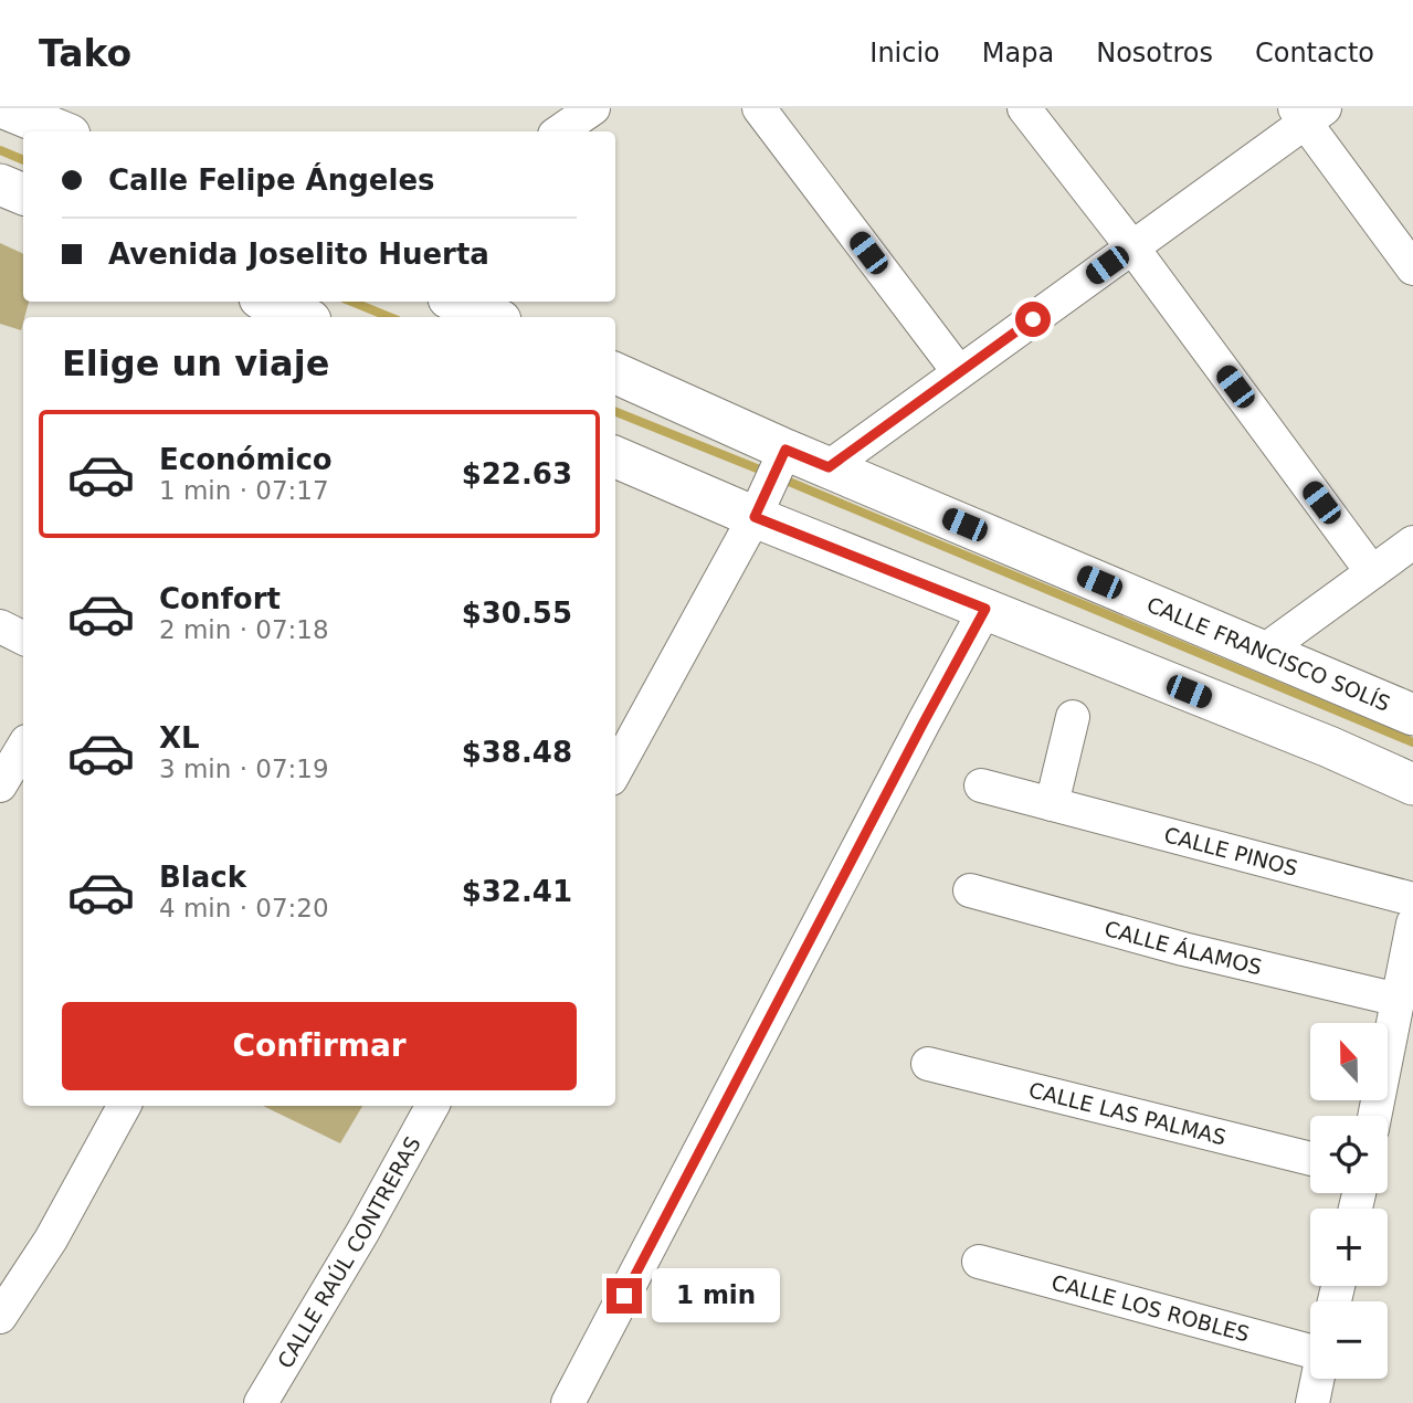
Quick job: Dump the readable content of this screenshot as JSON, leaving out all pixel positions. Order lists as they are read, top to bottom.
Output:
{
  "streets": {
    "main road": ["CALLE FRANCISCO SOLÍS"],
    "street": [
      "CALLE PINOS",
      "CALLE ÁLAMOS",
      "CALLE LAS PALMAS",
      "CALLE RAÚL CONTRERAS",
      "CALLE LOS ROBLES"
    ]
  },
  "north": "top",
  "page": {
    "header": "Tako",
    "nav": [
      "Inicio",
      "Mapa",
      "Nosotros",
      "Contacto"
    ],
    "banner": ["Calle Felipe Ángeles", "Avenida Joselito Huerta"],
    "heading": "Elige un viaje",
    "list": [
      {
        "name": "Económico",
        "note": "1 min · 07:17",
        "value": "$22.63"
      },
      {
        "name": "Confort",
        "note": "2 min · 07:18",
        "value": "$30.55"
      },
      {
        "name": "XL",
        "note": "3 min · 07:19",
        "value": "$38.48"
      },
      {
        "name": "Black",
        "note": "4 min · 07:20",
        "value": "$32.41"
      }
    ],
    "buttons": "Confirmar",
    "map_buttons": ["+", "−"],
    "bubble": "1 min"
  }
}
